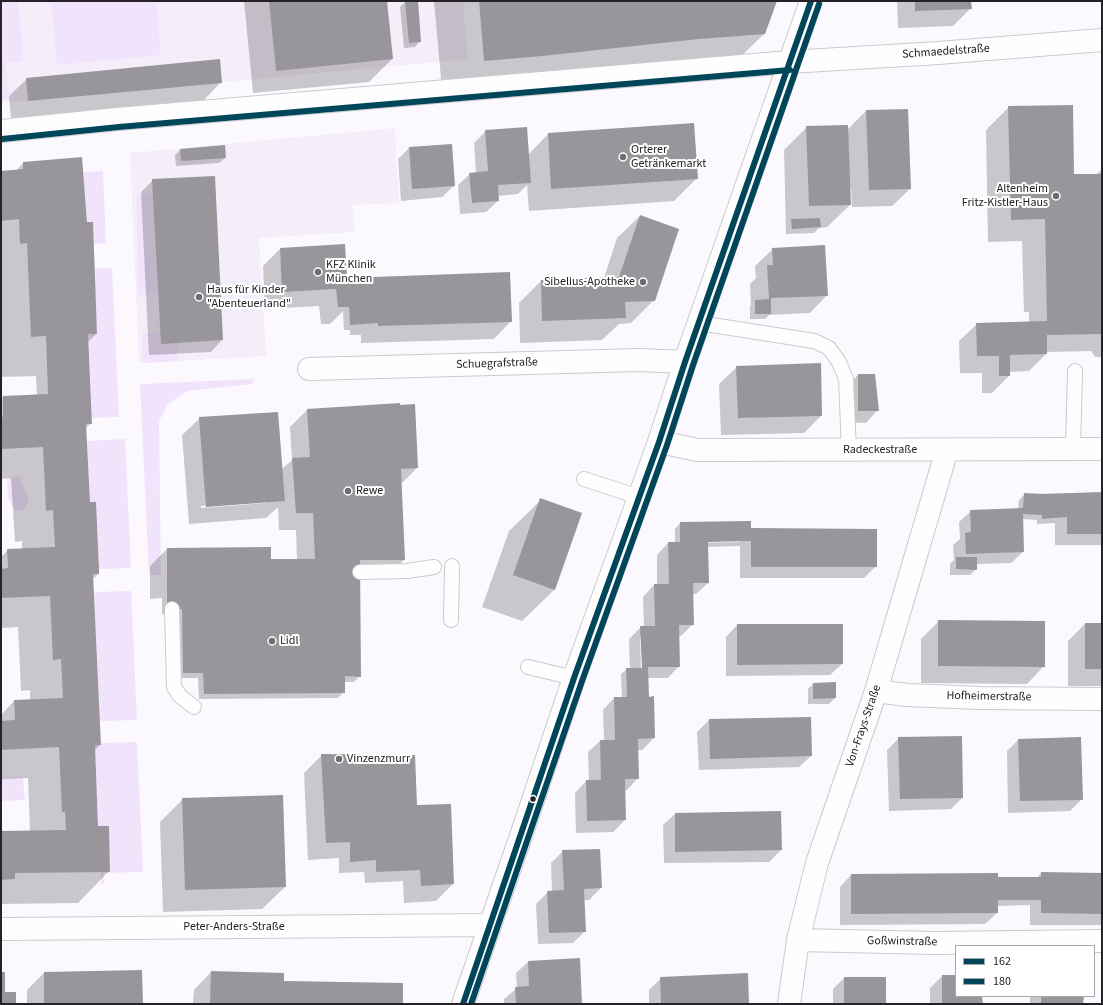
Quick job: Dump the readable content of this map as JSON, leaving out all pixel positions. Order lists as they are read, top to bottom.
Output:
{
  "streets": {
    "street": [
      "Schmaedelstraße",
      "Schuegrafstraße",
      "Radeckestraße",
      "Hofheimerstraße",
      "Von-Frays-Straße",
      "Peter-Anders-Straße",
      "Goßwinstraße"
    ]
  },
  "crossings": [
    ["Radeckestraße", "Von-Frays-Straße"],
    ["Hofheimerstraße", "Von-Frays-Straße"],
    ["Von-Frays-Straße", "Goßwinstraße"]
  ],
  "places": [
    "Orterer Getränkemarkt",
    "Altenheim Fritz-Kistler-Haus",
    "KFZ Klinik München",
    "Sibelius-Apotheke",
    "Haus für Kinder \"Abenteuerland\"",
    "Rewe",
    "Lidl",
    "Vinzenzmurr"
  ],
  "lines": ["transit line 162", "transit line 180"],
  "legend": ["162", "180"]
}
